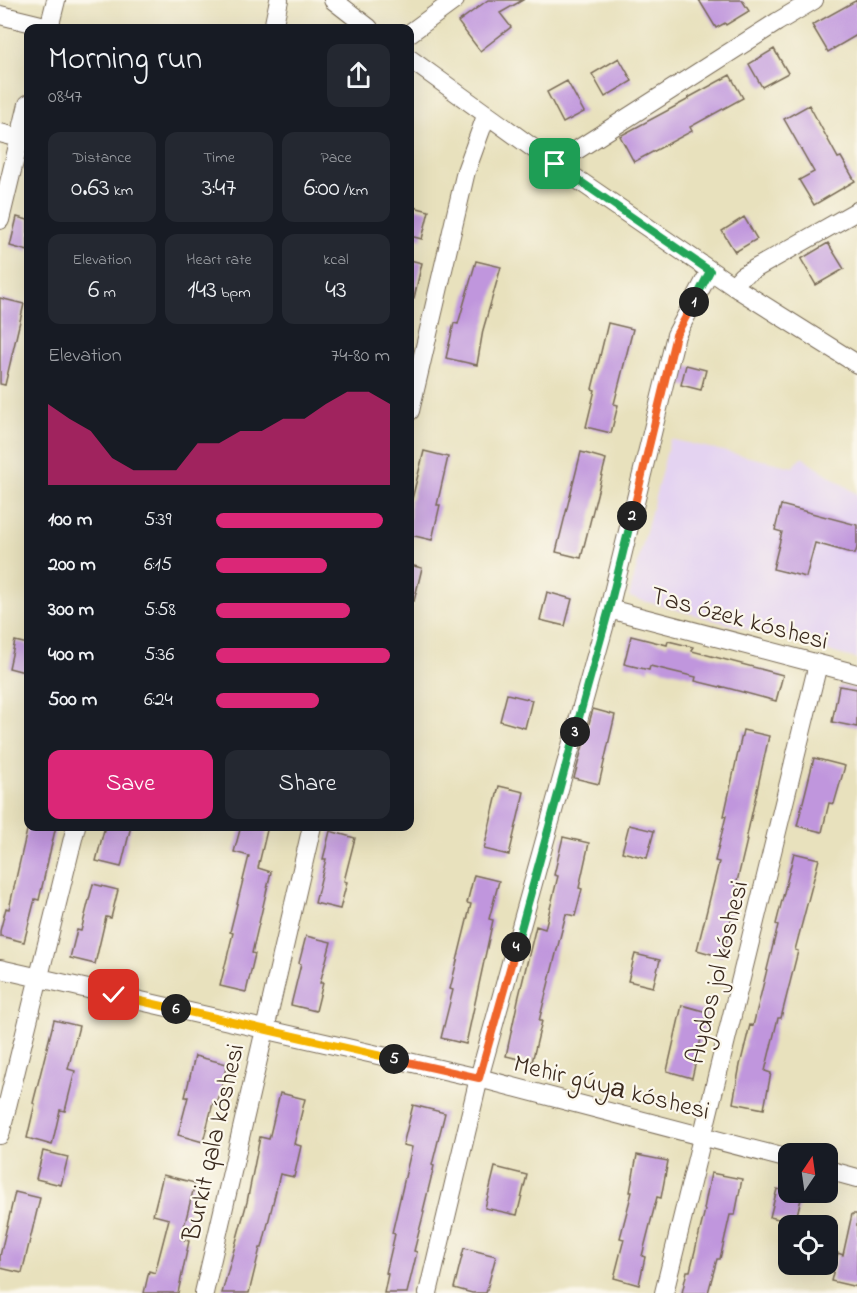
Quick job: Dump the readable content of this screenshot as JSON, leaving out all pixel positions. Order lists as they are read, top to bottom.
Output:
{
  "streets": {
    "street": [
      "Tas ózek kóshesi",
      "Aydos jol kóshesi",
      "Mehir gúyа kóshesi",
      "Burkit qala kóshesi"
    ]
  },
  "crossings": [
    ["Tas ózek kóshesi", "Aydos jol kóshesi"],
    ["Aydos jol kóshesi", "Mehir gúyа kóshesi"],
    ["Mehir gúyа kóshesi", "Burkit qala kóshesi"]
  ],
  "north": "top",
  "page": {
    "heading": ["Morning run", "08:47"],
    "stats": [
      ["Distance", "0.63 km"],
      ["Time", "3:47"],
      ["Pace", "6:00 /km"],
      ["Elevation", "6 m"],
      ["Heart rate", "143 bpm"],
      ["kcal", "43"]
    ],
    "pins": [
      "1",
      "2",
      "3",
      "4",
      "6",
      "5"
    ],
    "chart": ["Elevation", "74–80 m"],
    "list": [
      {
        "name": "100 m",
        "note": "5:39"
      },
      {
        "name": "200 m",
        "note": "6:15"
      },
      {
        "name": "300 m",
        "note": "5:58"
      },
      {
        "name": "400 m",
        "note": "5:36"
      },
      {
        "name": "500 m",
        "note": "6:24"
      }
    ],
    "buttons": ["Save", "Share"]
  }
}
